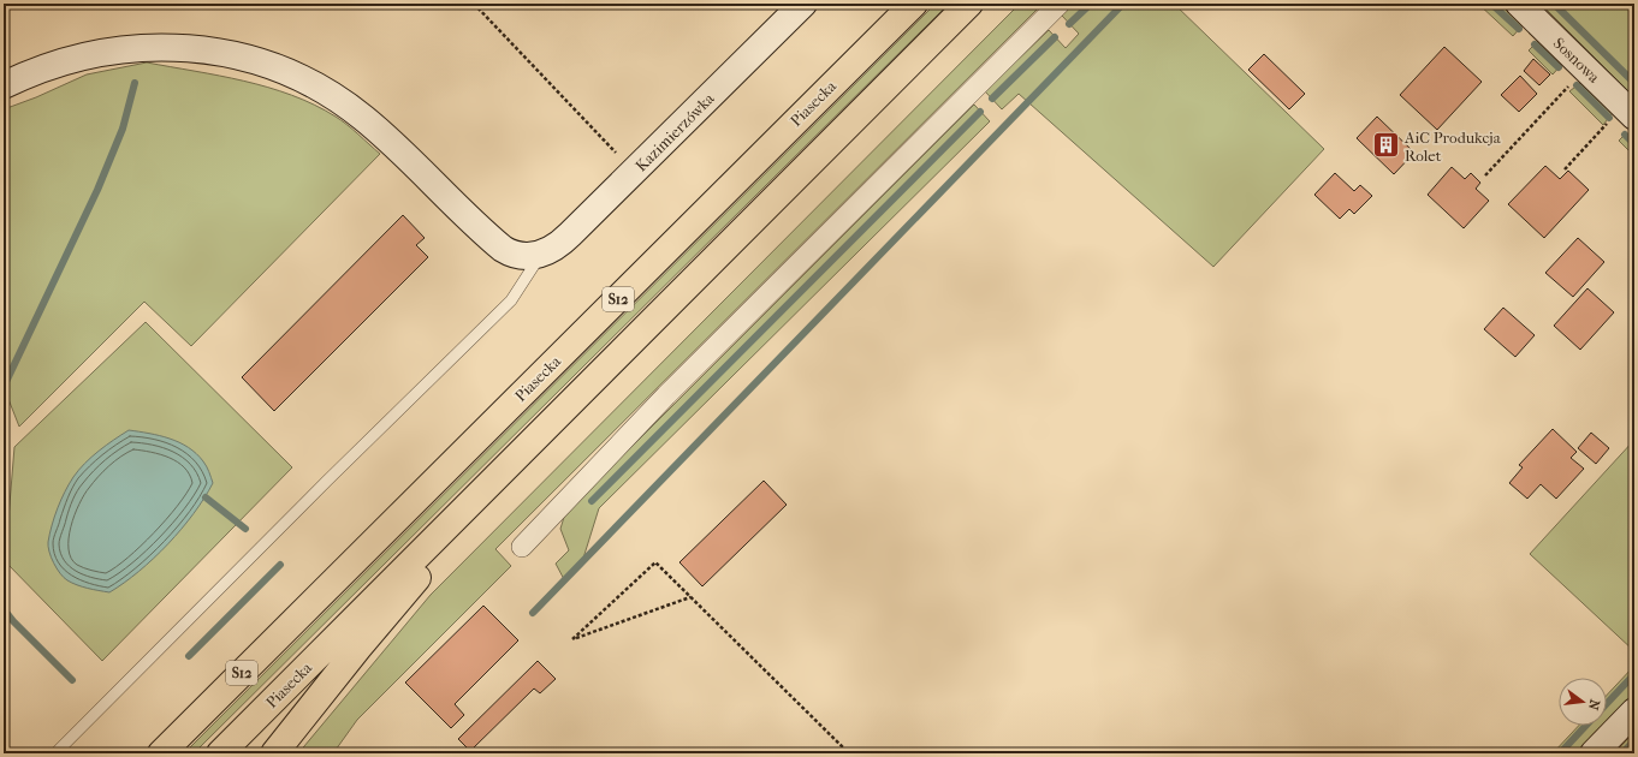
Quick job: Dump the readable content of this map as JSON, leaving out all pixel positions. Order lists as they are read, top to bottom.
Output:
{
  "streets": {
    "highway": ["Piasecka", "S12"],
    "street": ["Sosnowa", "Kazimierzówka"]
  },
  "places": {
    "building": ["AiC Produkcja Rolet"]
  },
  "north": "right"
}
